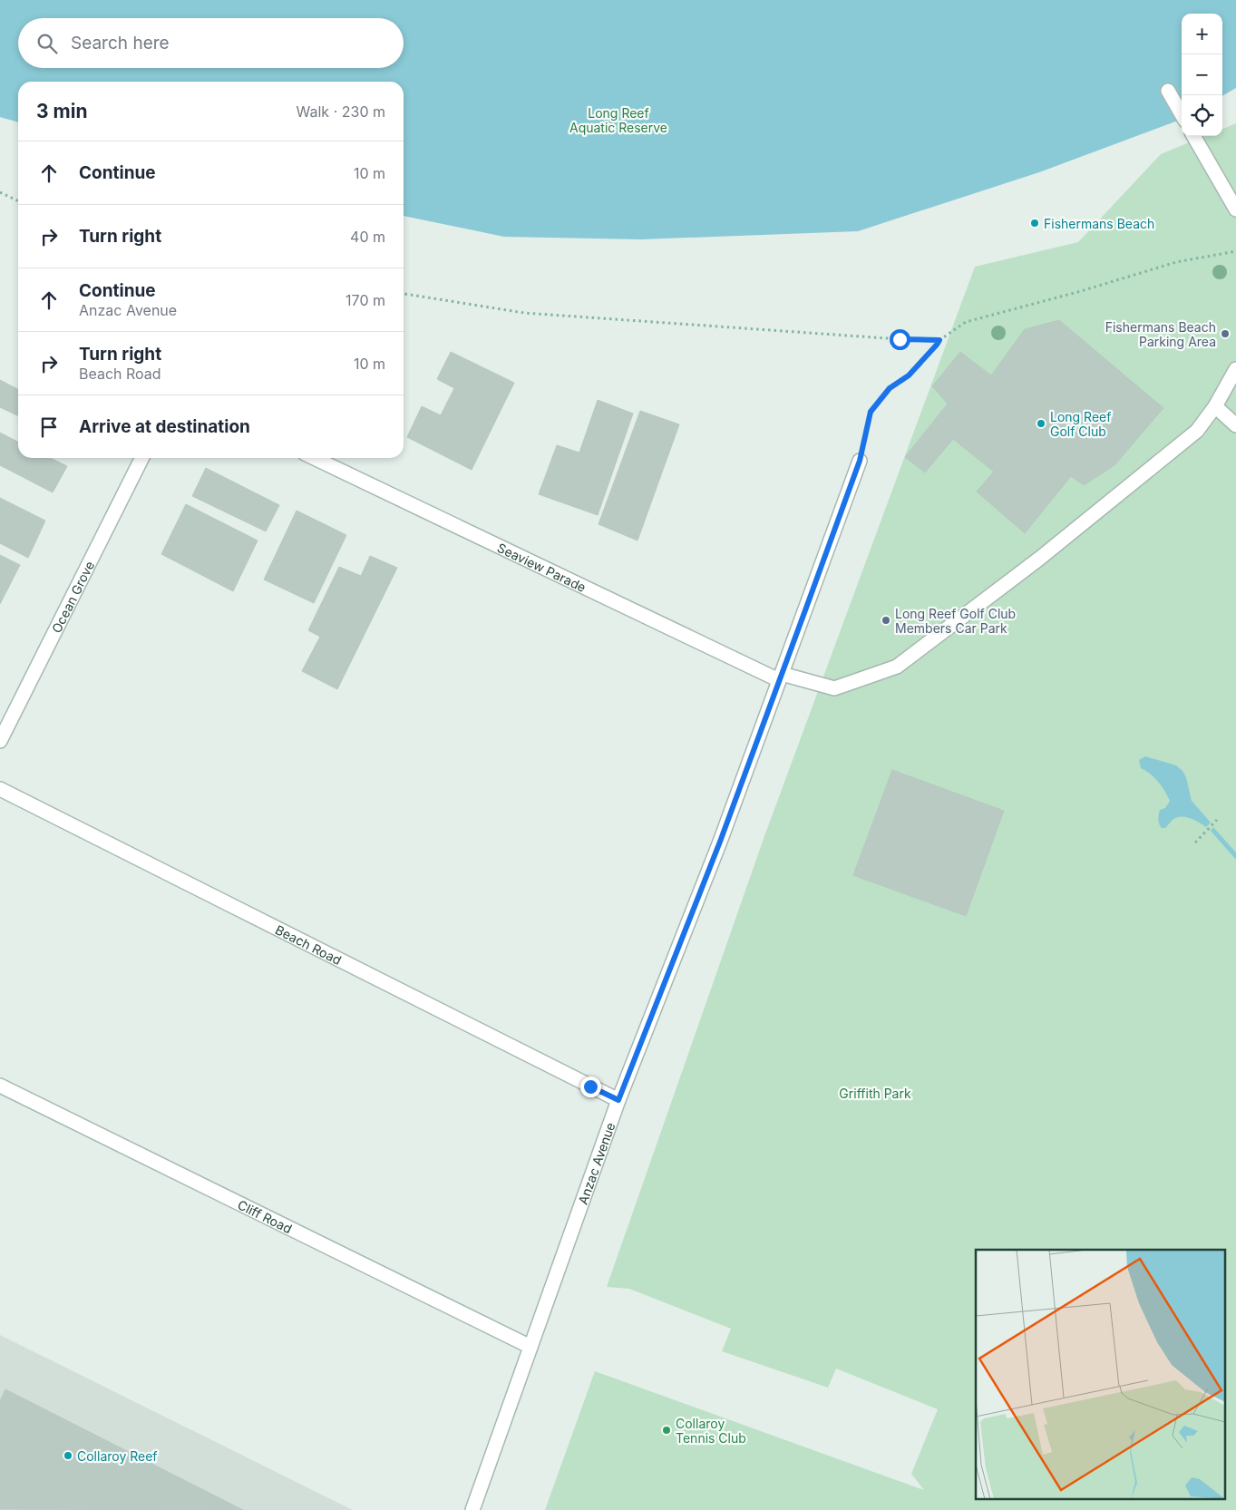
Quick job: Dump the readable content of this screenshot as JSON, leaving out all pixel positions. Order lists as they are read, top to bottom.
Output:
{
  "streets": {
    "street": [
      "Seaview Parade",
      "Ocean Grove",
      "Beach Road",
      "Anzac Avenue",
      "Cliff Road"
    ]
  },
  "crossings": [
    ["Seaview Parade", "Anzac Avenue"],
    ["Beach Road", "Anzac Avenue"],
    ["Anzac Avenue", "Cliff Road"]
  ],
  "parks": ["Long Reef Aquatic Reserve", "Griffith Park"],
  "places": [
    "Fishermans Beach",
    "Fishermans Beach Parking Area",
    "Long Reef Golf Club",
    "Long Reef Golf Club Members Car Park",
    "Collaroy Tennis Club",
    "Collaroy Reef"
  ],
  "page": {
    "map_buttons": ["+", "−"],
    "search": "Search here",
    "heading": ["3 min", "Walk · 230 m"],
    "list": [
      ["Continue", "10 m"],
      ["Turn right", "40 m"],
      ["Continue", "Anzac Avenue", "170 m"],
      ["Turn right", "Beach Road", "10 m"],
      "Arrive at destination"
    ]
  }
}
